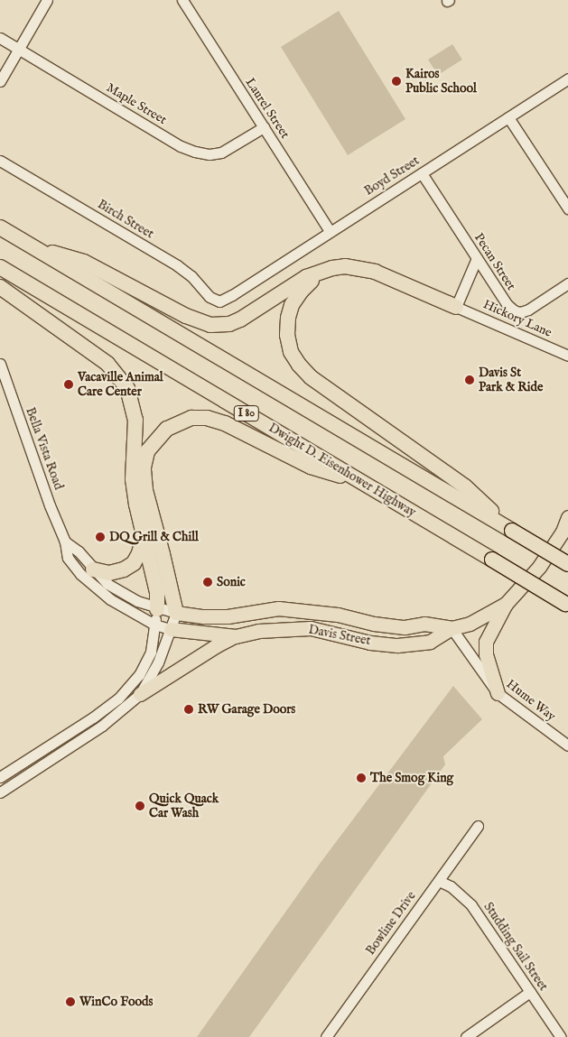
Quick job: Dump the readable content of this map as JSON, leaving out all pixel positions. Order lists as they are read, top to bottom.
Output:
{
  "streets": {
    "highway": ["I 80", "Dwight D. Eisenhower Highway"],
    "main road": ["Davis Street"],
    "street": [
      "Maple Street",
      "Laurel Street",
      "Boyd Street",
      "Birch Street",
      "Pecan Street",
      "Hickory Lane",
      "Bella Vista Road",
      "Hume Way",
      "Bowline Drive",
      "Studding Sail Street"
    ]
  },
  "crossings": [
    ["Maple Street", "Laurel Street"],
    ["Laurel Street", "Boyd Street"],
    ["Boyd Street", "Birch Street"],
    ["Boyd Street", "Pecan Street"],
    ["Bella Vista Road", "Davis Street"],
    ["Davis Street", "Hume Way"],
    ["Bowline Drive", "Studding Sail Street"]
  ],
  "places": [
    "Kairos Public School",
    "Davis St Park & Ride",
    "Vacaville Animal Care Center",
    "DQ Grill & Chill",
    "Sonic",
    "RW Garage Doors",
    "The Smog King",
    "Quick Quack Car Wash",
    "WinCo Foods"
  ]
}
